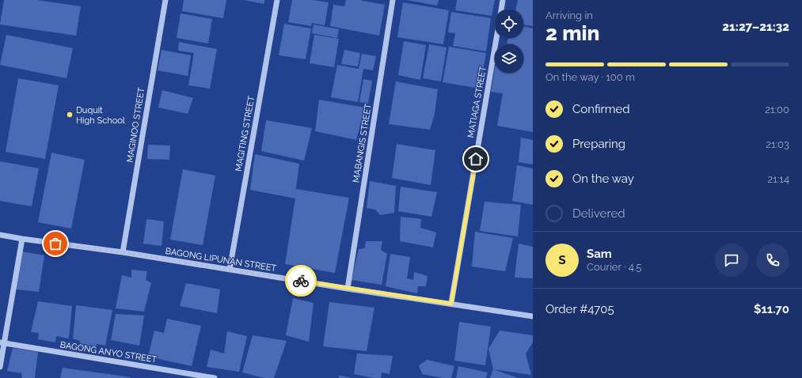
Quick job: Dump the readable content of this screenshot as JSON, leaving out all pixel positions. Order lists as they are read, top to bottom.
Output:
{
  "streets": {
    "street": [
      "MATIAGA STREET",
      "MAGINOO STREET",
      "MAGITING STREET",
      "MABANGIS STREET",
      "BAGONG LIPUNAN STREET",
      "BAGONG ANYO STREET"
    ]
  },
  "crossings": [
    ["MATIAGA STREET", "BAGONG LIPUNAN STREET"],
    ["MAGINOO STREET", "BAGONG LIPUNAN STREET"],
    ["MAGITING STREET", "BAGONG LIPUNAN STREET"],
    ["MABANGIS STREET", "BAGONG LIPUNAN STREET"]
  ],
  "places": ["Duquit High School"],
  "page": {
    "heading": ["2 min", "Arriving in", "21:27–21:32"],
    "panel": [
      "Sam",
      "Courier · 4.5",
      "Order #4705",
      "$11.70"
    ],
    "bar": "On the way · 100 m",
    "list": [
      ["Confirmed", "21:00"],
      ["Preparing", "21:03"],
      ["On the way", "21:14"],
      "Delivered"
    ],
    "round": "S"
  }
}
